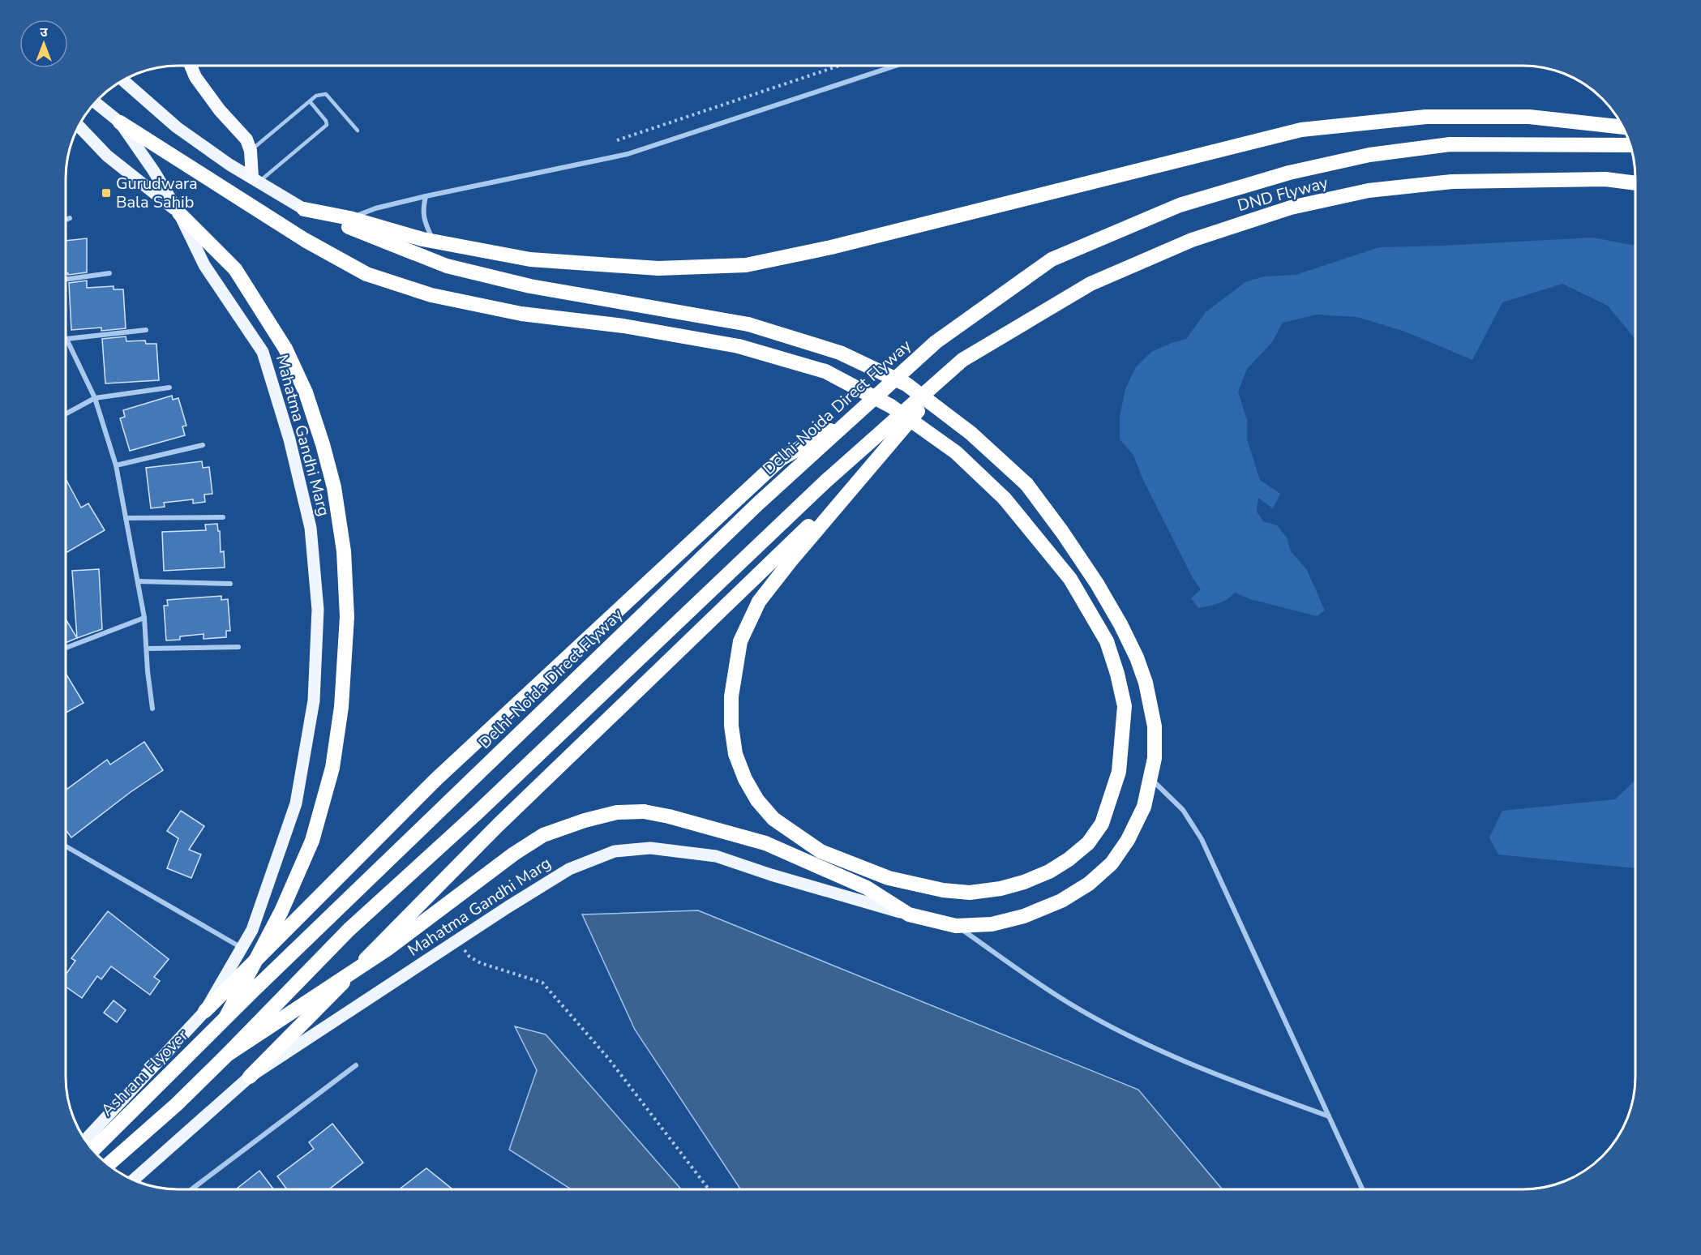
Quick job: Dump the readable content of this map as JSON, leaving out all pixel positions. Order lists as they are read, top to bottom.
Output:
{
  "streets": {
    "highway": ["DND Flyway", "Delhi-Noida Direct Flyway", "Ashram Flyover"],
    "main road": ["Mahatma Gandhi Marg"]
  },
  "crossings": [
    ["Delhi-Noida Direct Flyway", "Ashram Flyover"]
  ],
  "places": {
    "transit": ["Gurudwara Bala Sahib"]
  },
  "north": "top"
}
